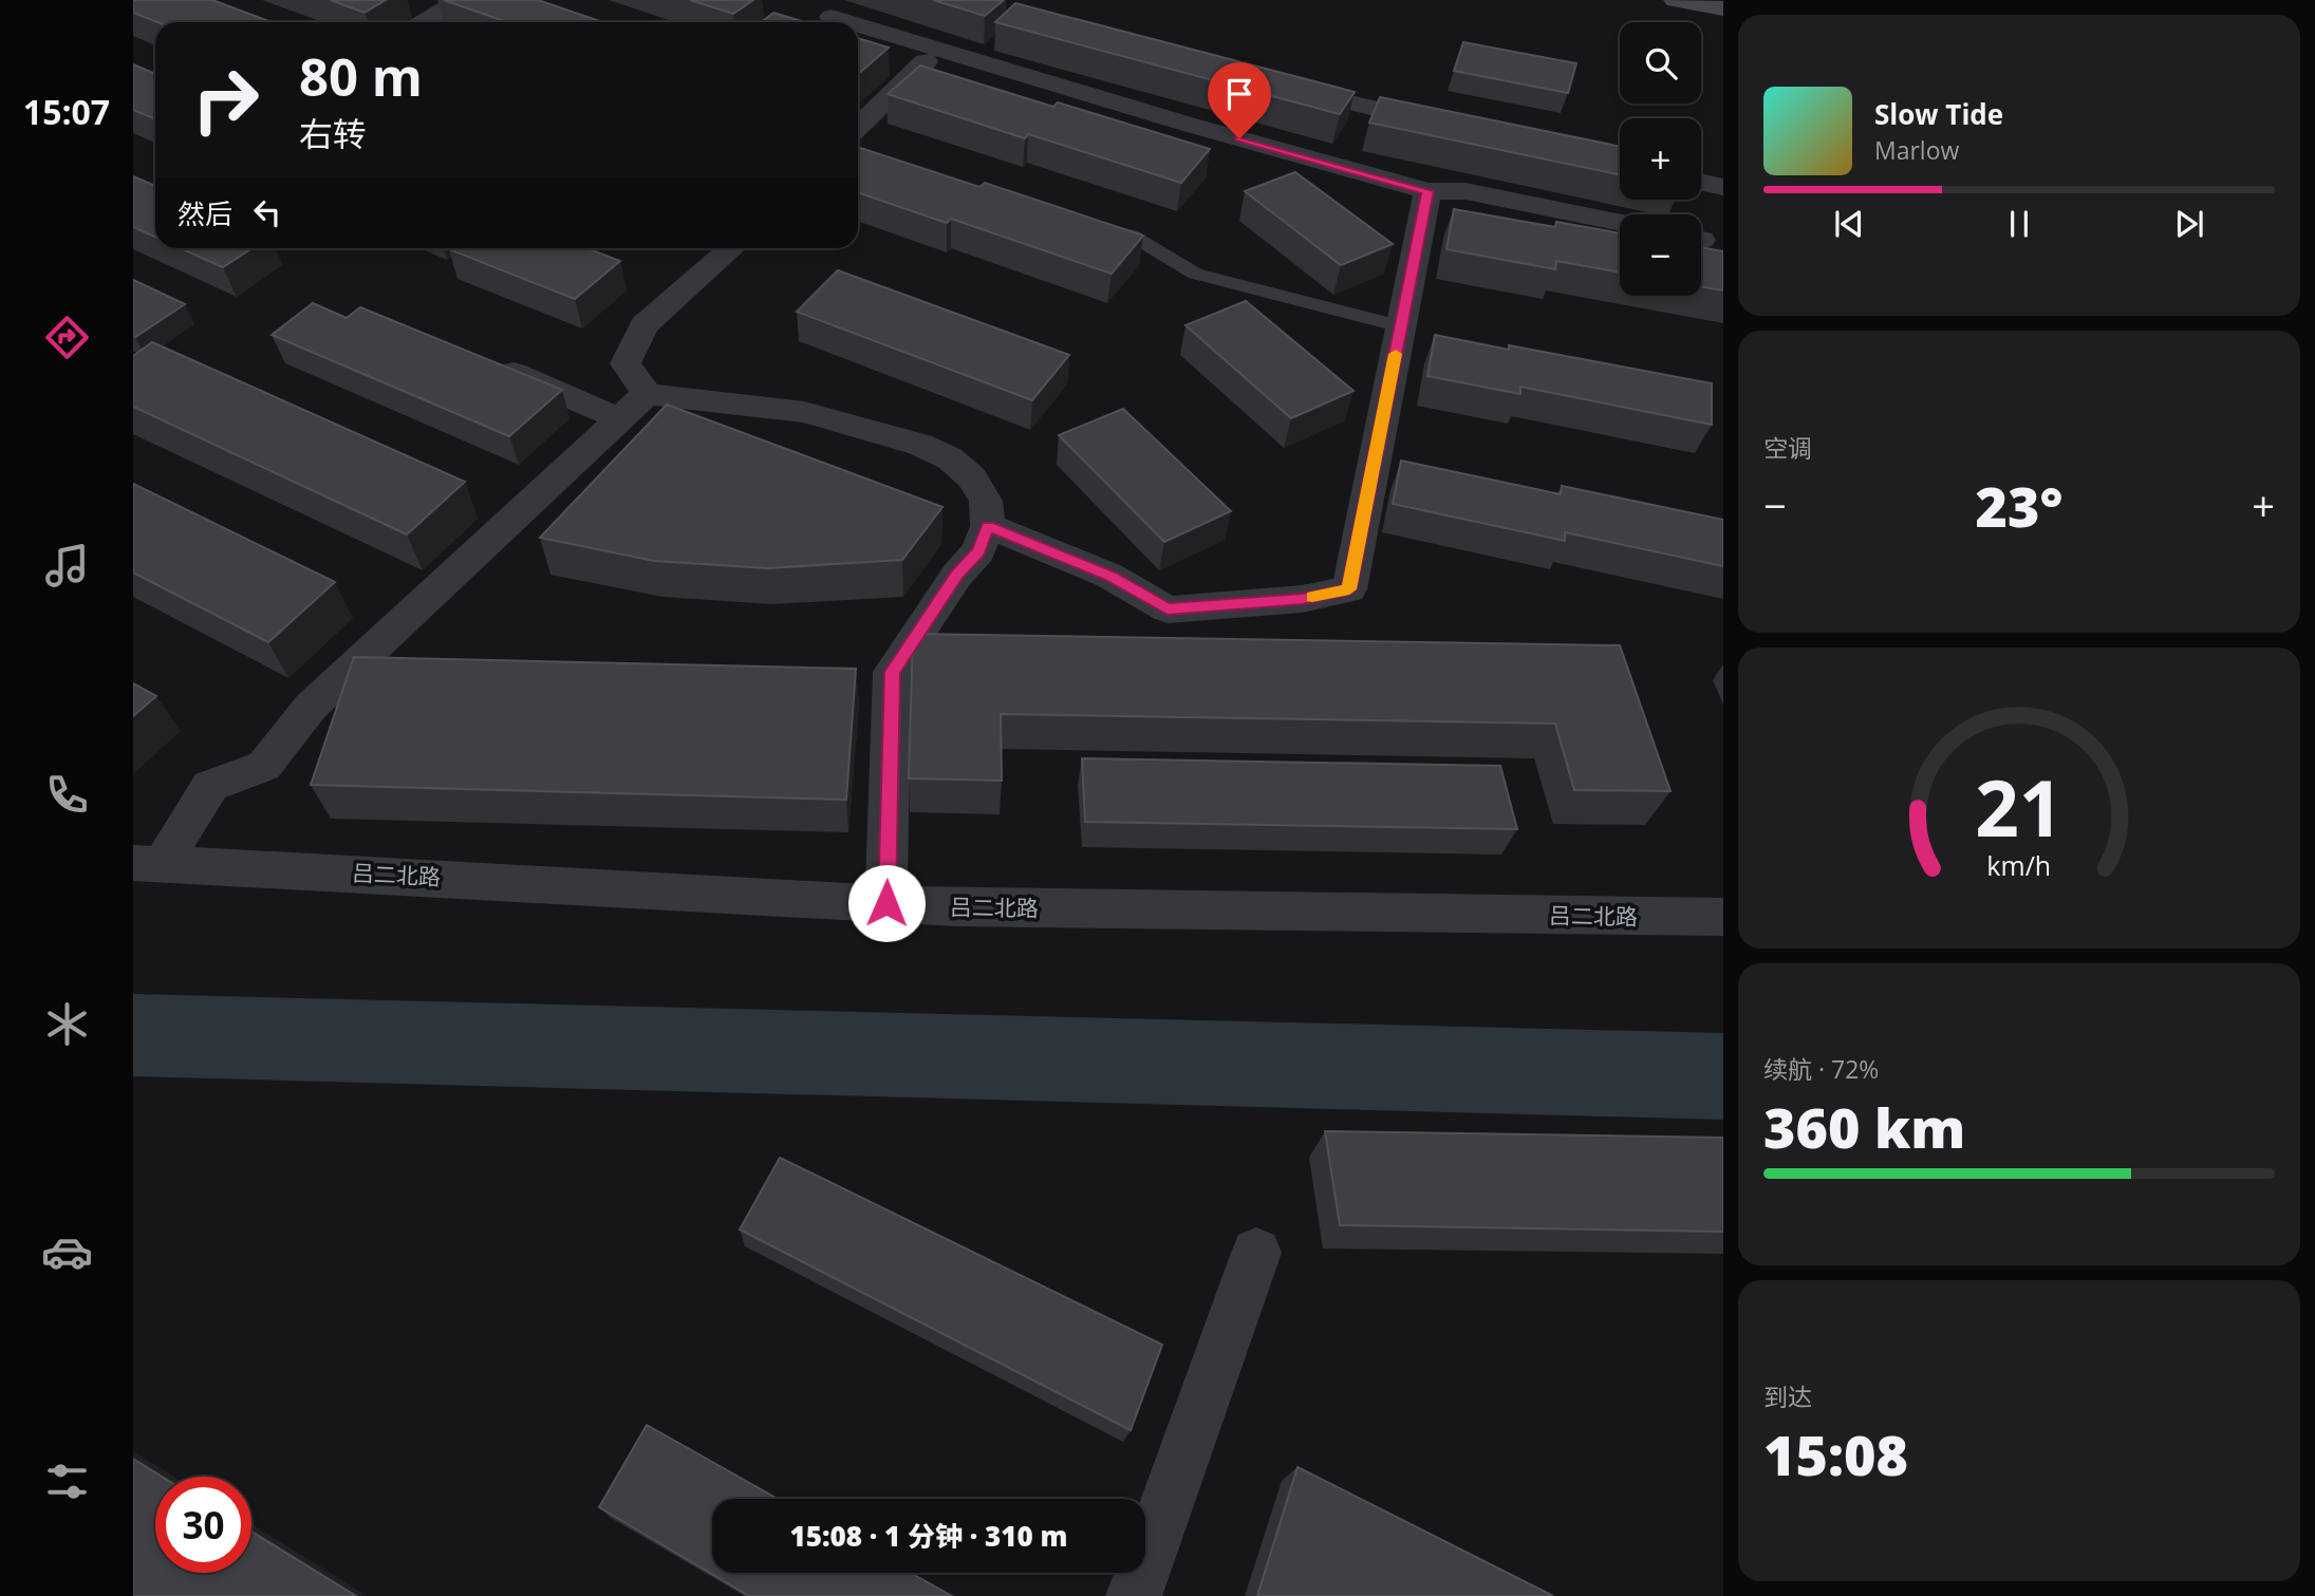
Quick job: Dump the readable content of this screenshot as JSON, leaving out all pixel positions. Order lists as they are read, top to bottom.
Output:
{
  "streets": {
    "street": ["吕二北路"]
  },
  "page": {
    "tabs": "15:07",
    "map_buttons": ["+", "−"],
    "turn": ["80 m", "右转"],
    "song": ["Slow Tide", "Marlow"],
    "then": "然后",
    "tile": [
      "空调",
      ["续航 · 72%", "360 km"],
      ["到达", "15:08"]
    ],
    "heat": ["−", "23°", "+"],
    "limit": "30",
    "trip": "15:08 · 1 分钟 · 310 m",
    "gauge": ["21", "km/h"]
  }
}
